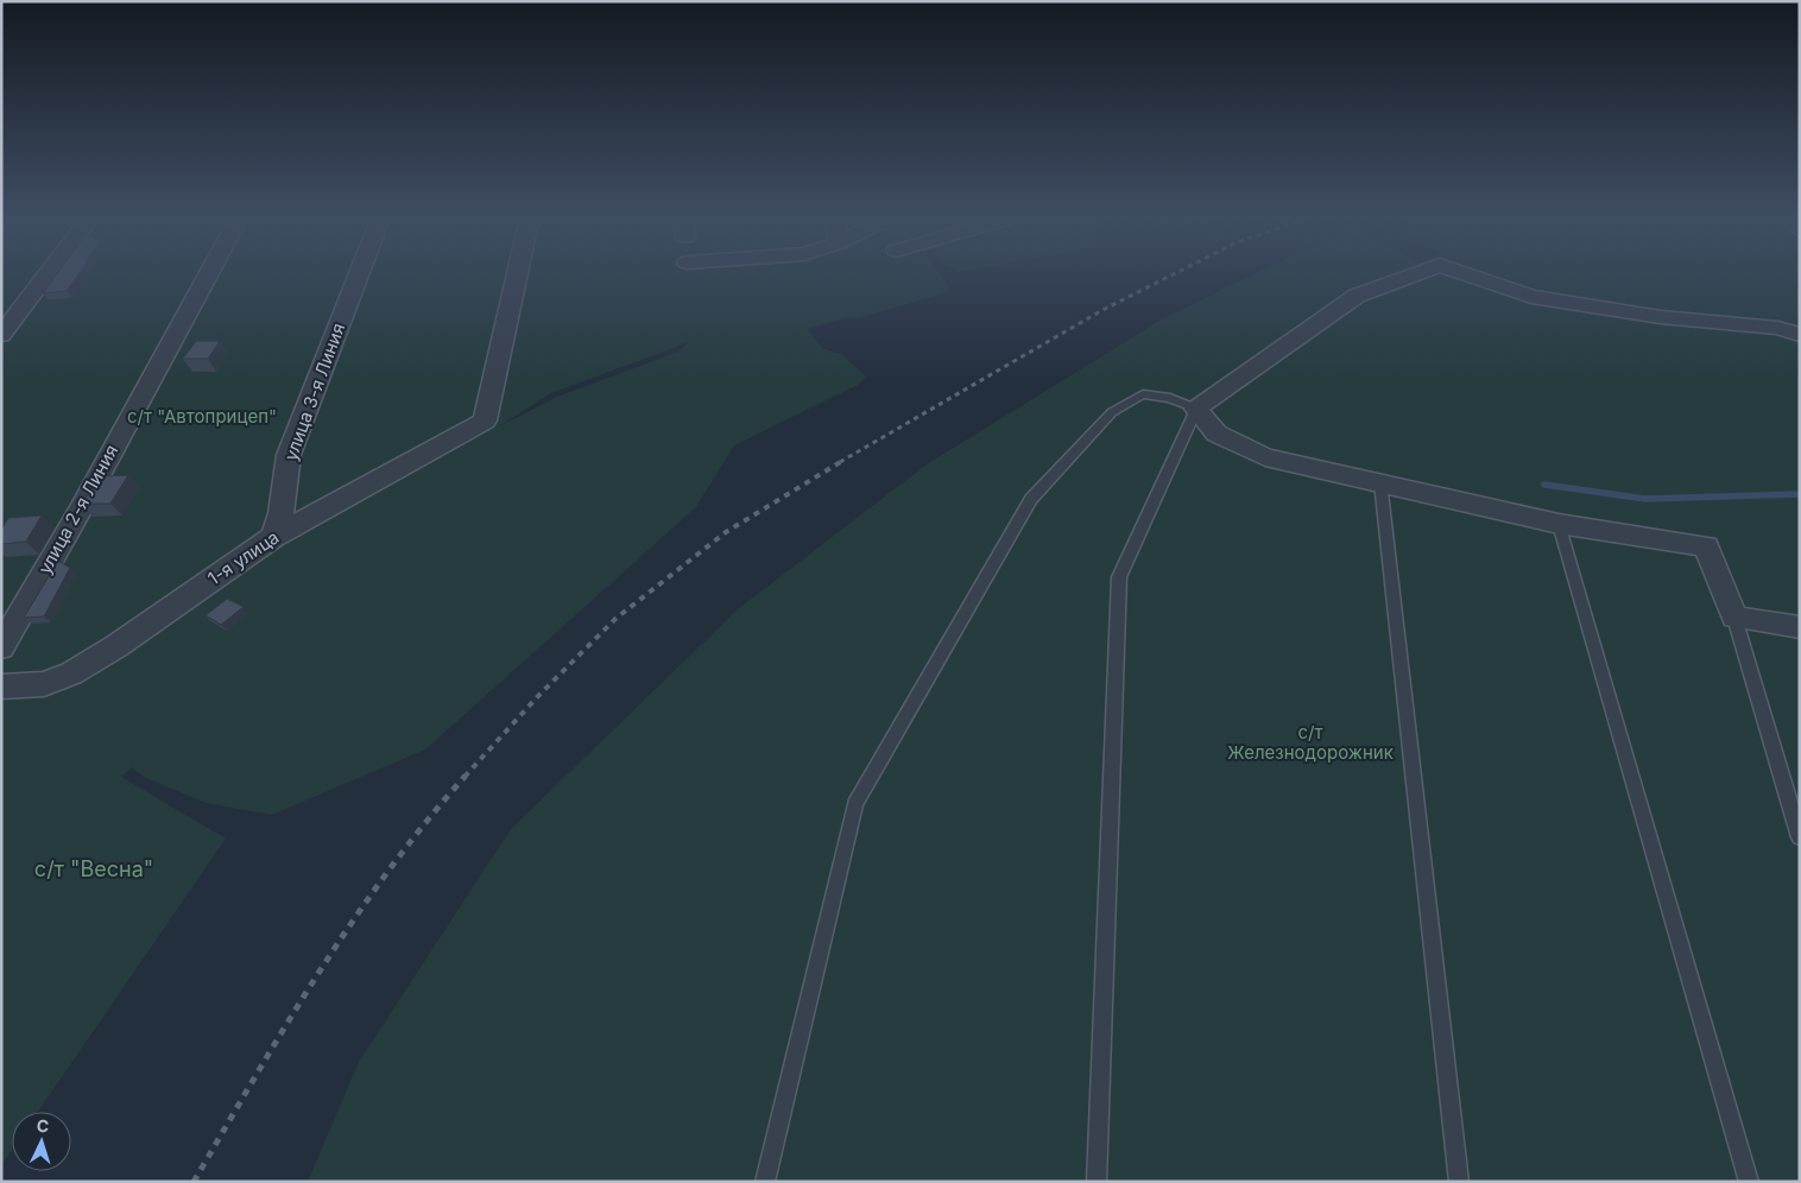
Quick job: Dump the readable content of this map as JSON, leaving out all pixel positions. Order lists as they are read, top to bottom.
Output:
{
  "streets": {
    "street": ["улица 3-я Линия", "улица 2-я Линия", "1-я улица"]
  },
  "crossings": [
    ["улица 3-я Линия", "1-я улица"]
  ],
  "parks": ["с/т \"Автоприцеп\"", "с/т Железнодорожник", "с/т \"Весна\""],
  "north": "top"
}
